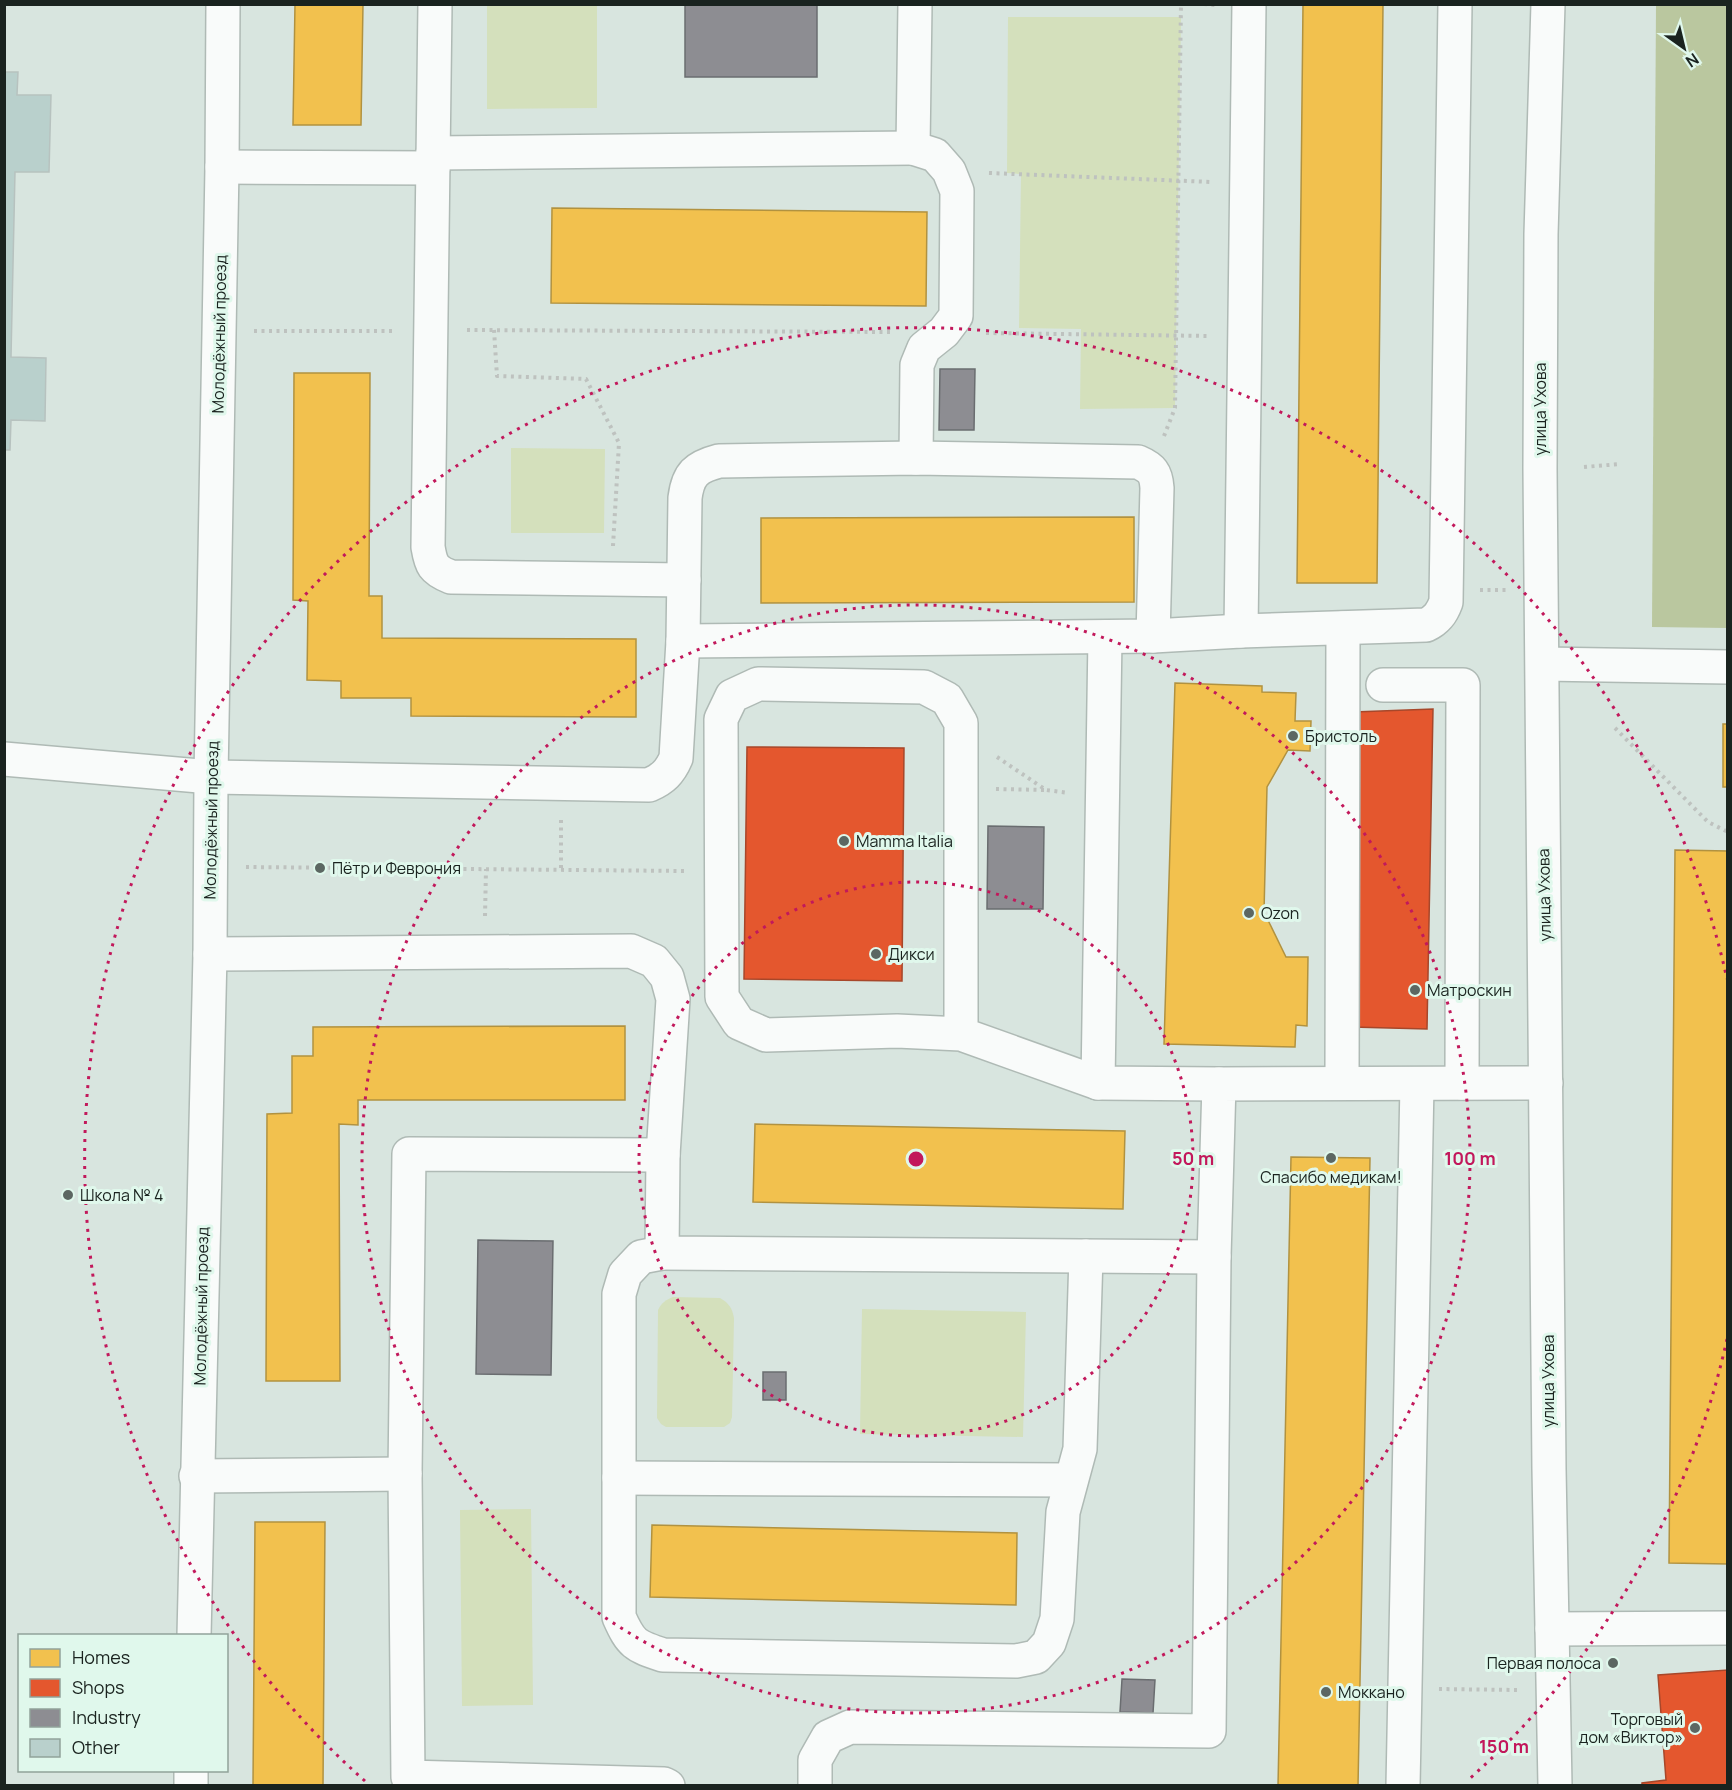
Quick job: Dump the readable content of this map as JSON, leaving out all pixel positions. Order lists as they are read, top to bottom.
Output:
{
  "streets": {
    "street": ["Молодёжный проезд", "улица Ухова"]
  },
  "places": [
    "Бристоль",
    "Mamma Italia",
    "Пётр и Феврония",
    "Ozon",
    "Дикси",
    "Матроскин",
    "Спасибо медикам!",
    "Школа № 4",
    "Первая полоса",
    "Моккано",
    "Торговый дом «Виктор»"
  ],
  "legend": [
    "Homes",
    "Shops",
    "Industry",
    "Other"
  ],
  "north": "bottom right",
  "rings": ["50 m", "100 m", "150 m"]
}
